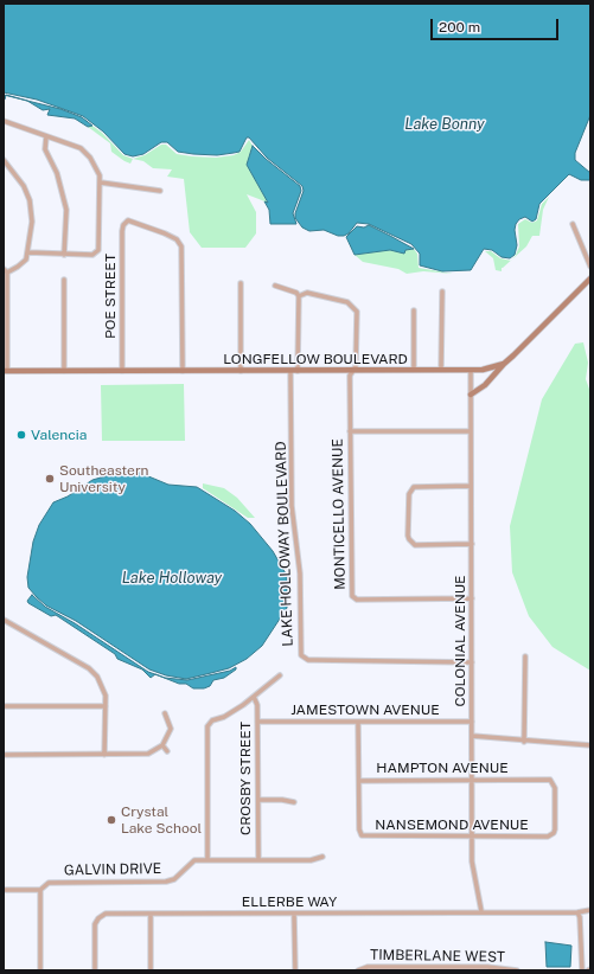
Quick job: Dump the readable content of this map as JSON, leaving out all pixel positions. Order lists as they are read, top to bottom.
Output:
{
  "streets": {
    "street": [
      "POE STREET",
      "LONGFELLOW BOULEVARD",
      "MONTICELLO AVENUE",
      "LAKE HOLLOWAY BOULEVARD",
      "COLONIAL AVENUE",
      "JAMESTOWN AVENUE",
      "HAMPTON AVENUE",
      "CROSBY STREET",
      "NANSEMOND AVENUE",
      "GALVIN DRIVE",
      "ELLERBE WAY",
      "TIMBERLANE WEST"
    ]
  },
  "crossings": [
    ["POE STREET", "LONGFELLOW BOULEVARD"],
    ["LONGFELLOW BOULEVARD", "MONTICELLO AVENUE"],
    ["LONGFELLOW BOULEVARD", "LAKE HOLLOWAY BOULEVARD"],
    ["LONGFELLOW BOULEVARD", "COLONIAL AVENUE"],
    ["MONTICELLO AVENUE", "COLONIAL AVENUE"],
    ["LAKE HOLLOWAY BOULEVARD", "COLONIAL AVENUE"],
    ["COLONIAL AVENUE", "JAMESTOWN AVENUE"],
    ["COLONIAL AVENUE", "HAMPTON AVENUE"],
    ["COLONIAL AVENUE", "NANSEMOND AVENUE"],
    ["COLONIAL AVENUE", "ELLERBE WAY"],
    ["JAMESTOWN AVENUE", "CROSBY STREET"],
    ["HAMPTON AVENUE", "NANSEMOND AVENUE"],
    ["CROSBY STREET", "GALVIN DRIVE"]
  ],
  "water": ["Lake Bonny", "Lake Holloway"],
  "places": ["Valencia", "Southeastern University", "Crystal Lake School"],
  "scale_bar": "200 m"
}
